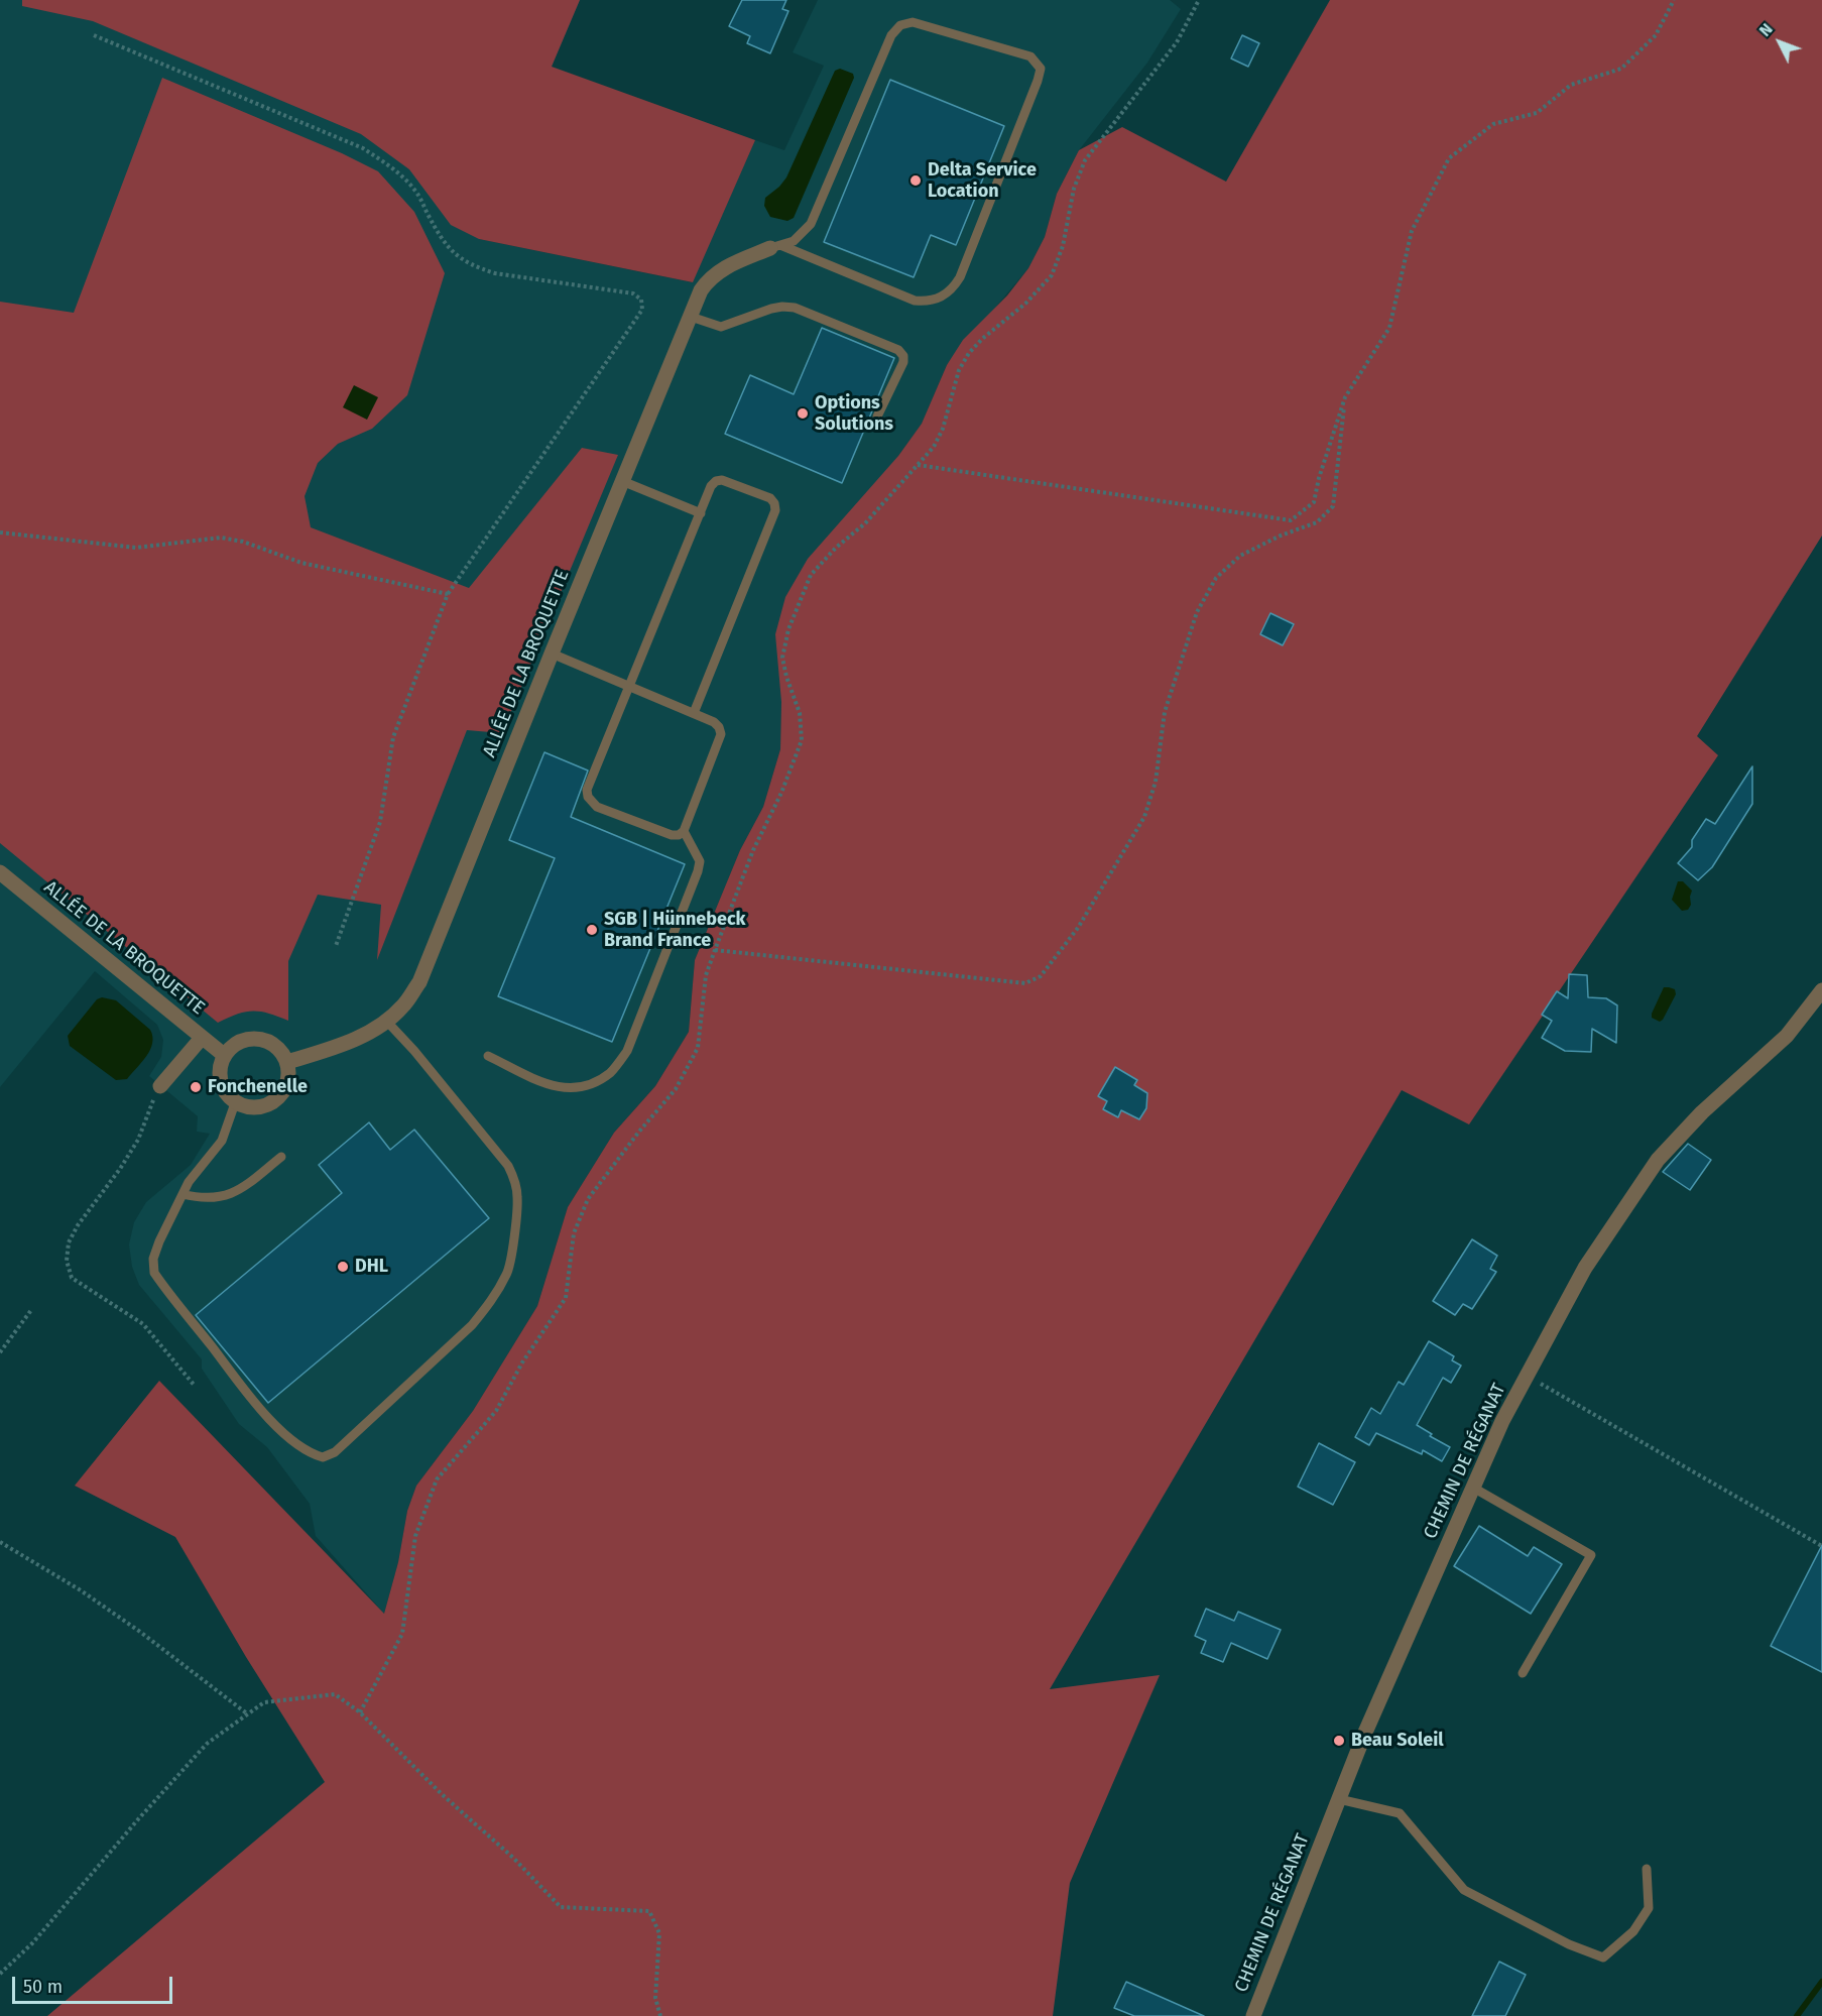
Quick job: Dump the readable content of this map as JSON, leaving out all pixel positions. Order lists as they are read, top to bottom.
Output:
{
  "streets": {
    "street": ["ALLÉE DE LA BROQUETTE", "CHEMIN DE RÉGANAT"]
  },
  "places": [
    "Delta Service Location",
    "Options Solutions",
    "SGB | Hünnebeck Brand France",
    "Fonchenelle",
    "DHL",
    "Beau Soleil"
  ],
  "scale_bar": "50 m",
  "north": "top left"
}
